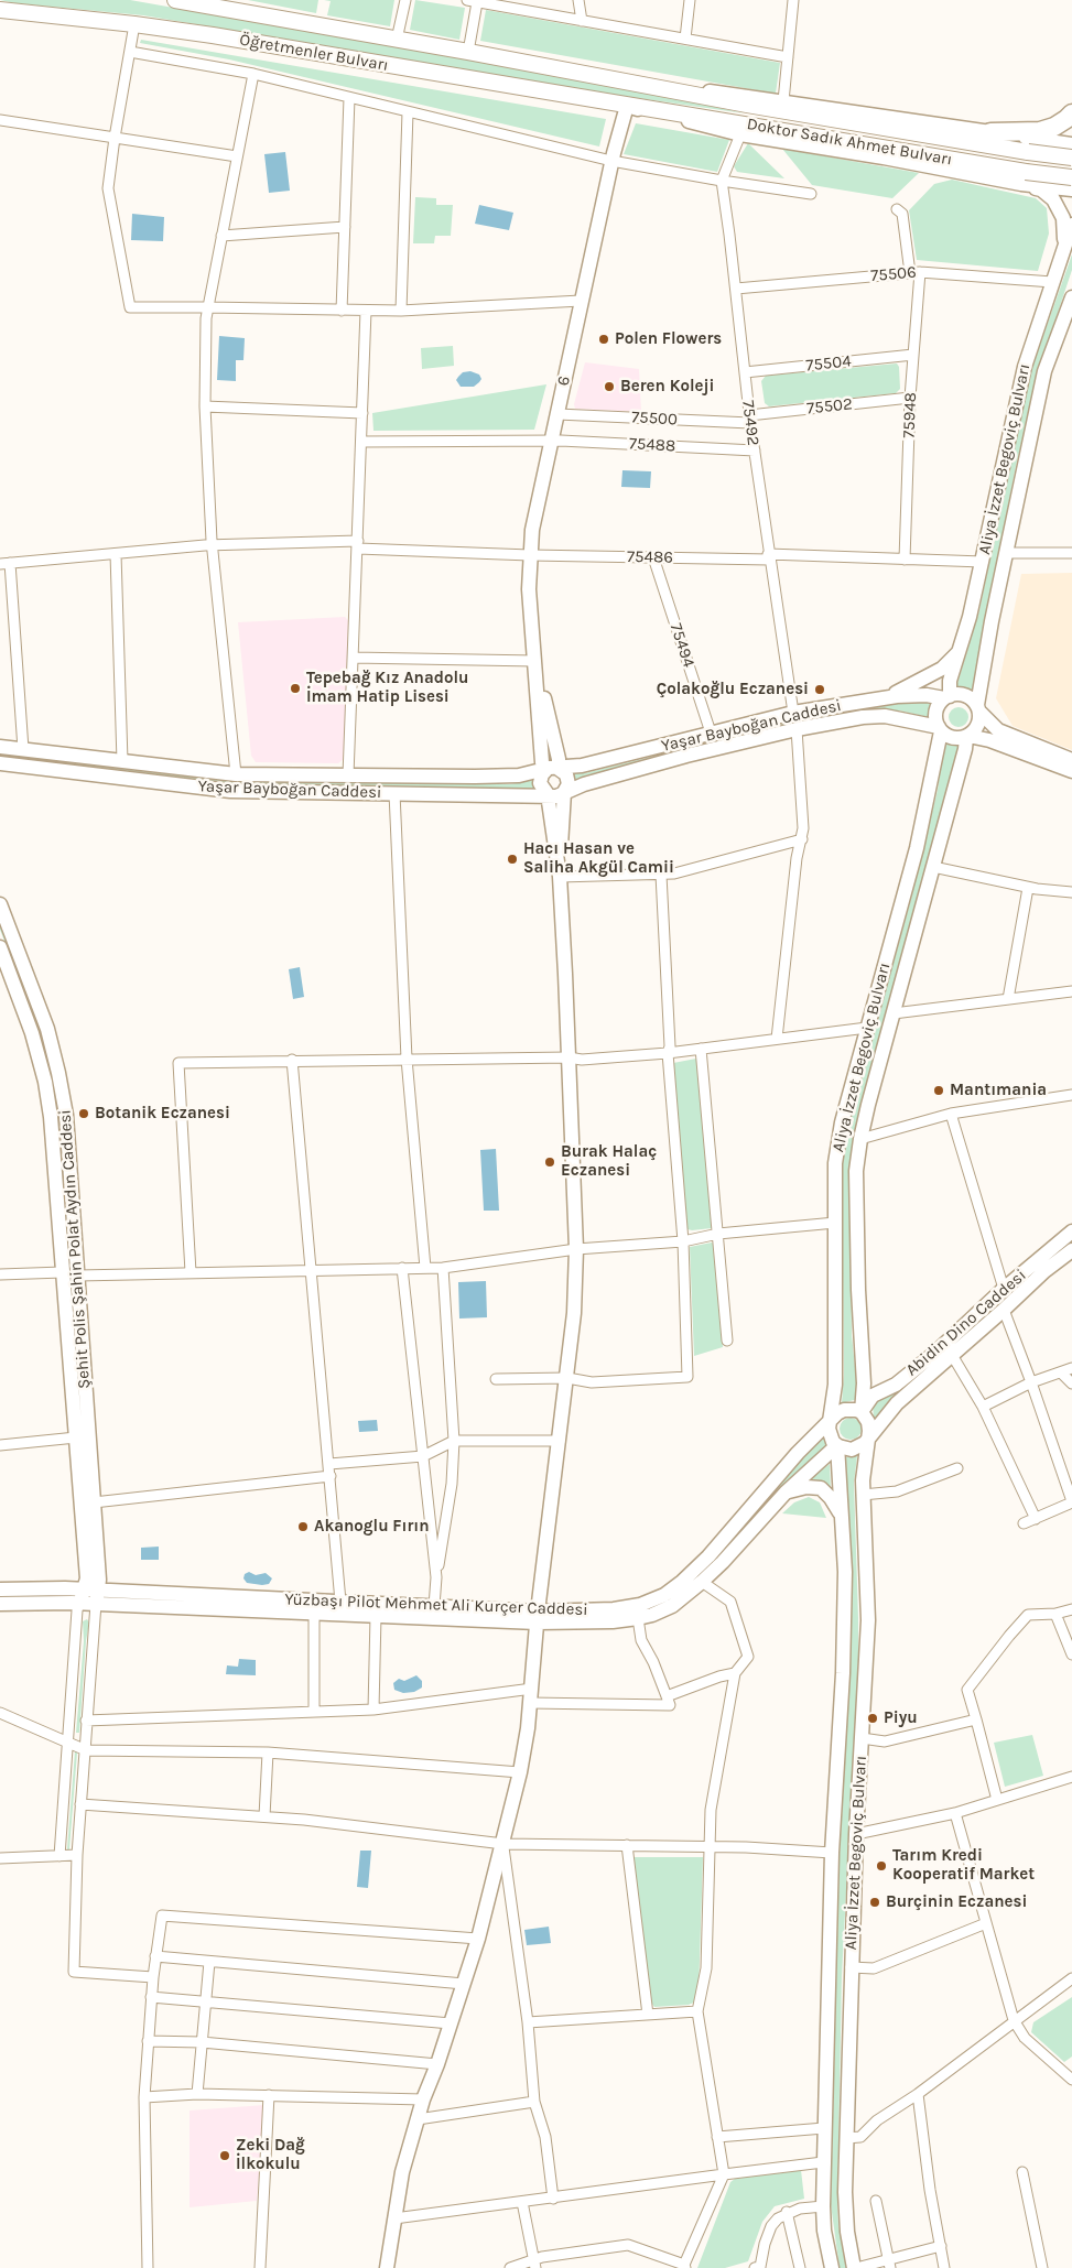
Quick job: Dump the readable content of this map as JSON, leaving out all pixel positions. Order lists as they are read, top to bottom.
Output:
{
  "streets": {
    "main road": [
      "Öğretmenler Bulvarı",
      "Doktor Sadık Ahmet Bulvarı",
      "6",
      "Aliya İzzet Begoviç Bulvarı",
      "Yaşar Bayboğan Caddesi",
      "Şehit Polis Şahin Polat Aydın Caddesi",
      "Abidin Dino Caddesi",
      "Yüzbaşı Pilot Mehmet Ali Kurçer Caddesi"
    ],
    "street": [
      "75506",
      "75504",
      "75502",
      "75948",
      "75500",
      "75492",
      "75488",
      "75486",
      "75494"
    ]
  },
  "crossings": [
    ["Öğretmenler Bulvarı", "Doktor Sadık Ahmet Bulvarı"],
    ["Öğretmenler Bulvarı", "6"],
    ["Doktor Sadık Ahmet Bulvarı", "6"],
    ["75506", "75948"],
    ["75506", "75492"],
    ["75506", "Aliya İzzet Begoviç Bulvarı"],
    ["75504", "75948"],
    ["75504", "75492"],
    ["6", "75500"],
    ["6", "75488"],
    ["6", "75486"],
    ["6", "Yaşar Bayboğan Caddesi"],
    ["75502", "75948"],
    ["75502", "75500"],
    ["75502", "75492"],
    ["75948", "75486"],
    ["75500", "75492"],
    ["75492", "75488"],
    ["75492", "75486"],
    ["75492", "Yaşar Bayboğan Caddesi"],
    ["Aliya İzzet Begoviç Bulvarı", "75486"],
    ["Aliya İzzet Begoviç Bulvarı", "Yaşar Bayboğan Caddesi"],
    ["Aliya İzzet Begoviç Bulvarı", "Abidin Dino Caddesi"],
    ["Aliya İzzet Begoviç Bulvarı", "Yüzbaşı Pilot Mehmet Ali Kurçer Caddesi"],
    ["75486", "75494"],
    ["75494", "Yaşar Bayboğan Caddesi"],
    ["Şehit Polis Şahin Polat Aydın Caddesi", "Yüzbaşı Pilot Mehmet Ali Kurçer Caddesi"],
    ["Abidin Dino Caddesi", "Yüzbaşı Pilot Mehmet Ali Kurçer Caddesi"]
  ],
  "places": [
    "Polen Flowers",
    "Beren Koleji",
    "Tepebağ Kız Anadolu İmam Hatip Lisesi",
    "Çolakoğlu Eczanesi",
    "Hacı Hasan ve Saliha Akgül Camii",
    "Mantımania",
    "Botanik Eczanesi",
    "Burak Halaç Eczanesi",
    "Akanoglu Fırın",
    "Piyu",
    "Tarım Kredi Kooperatif Market",
    "Burçinin Eczanesi",
    "Zeki Dağ İlkokulu"
  ]
}
